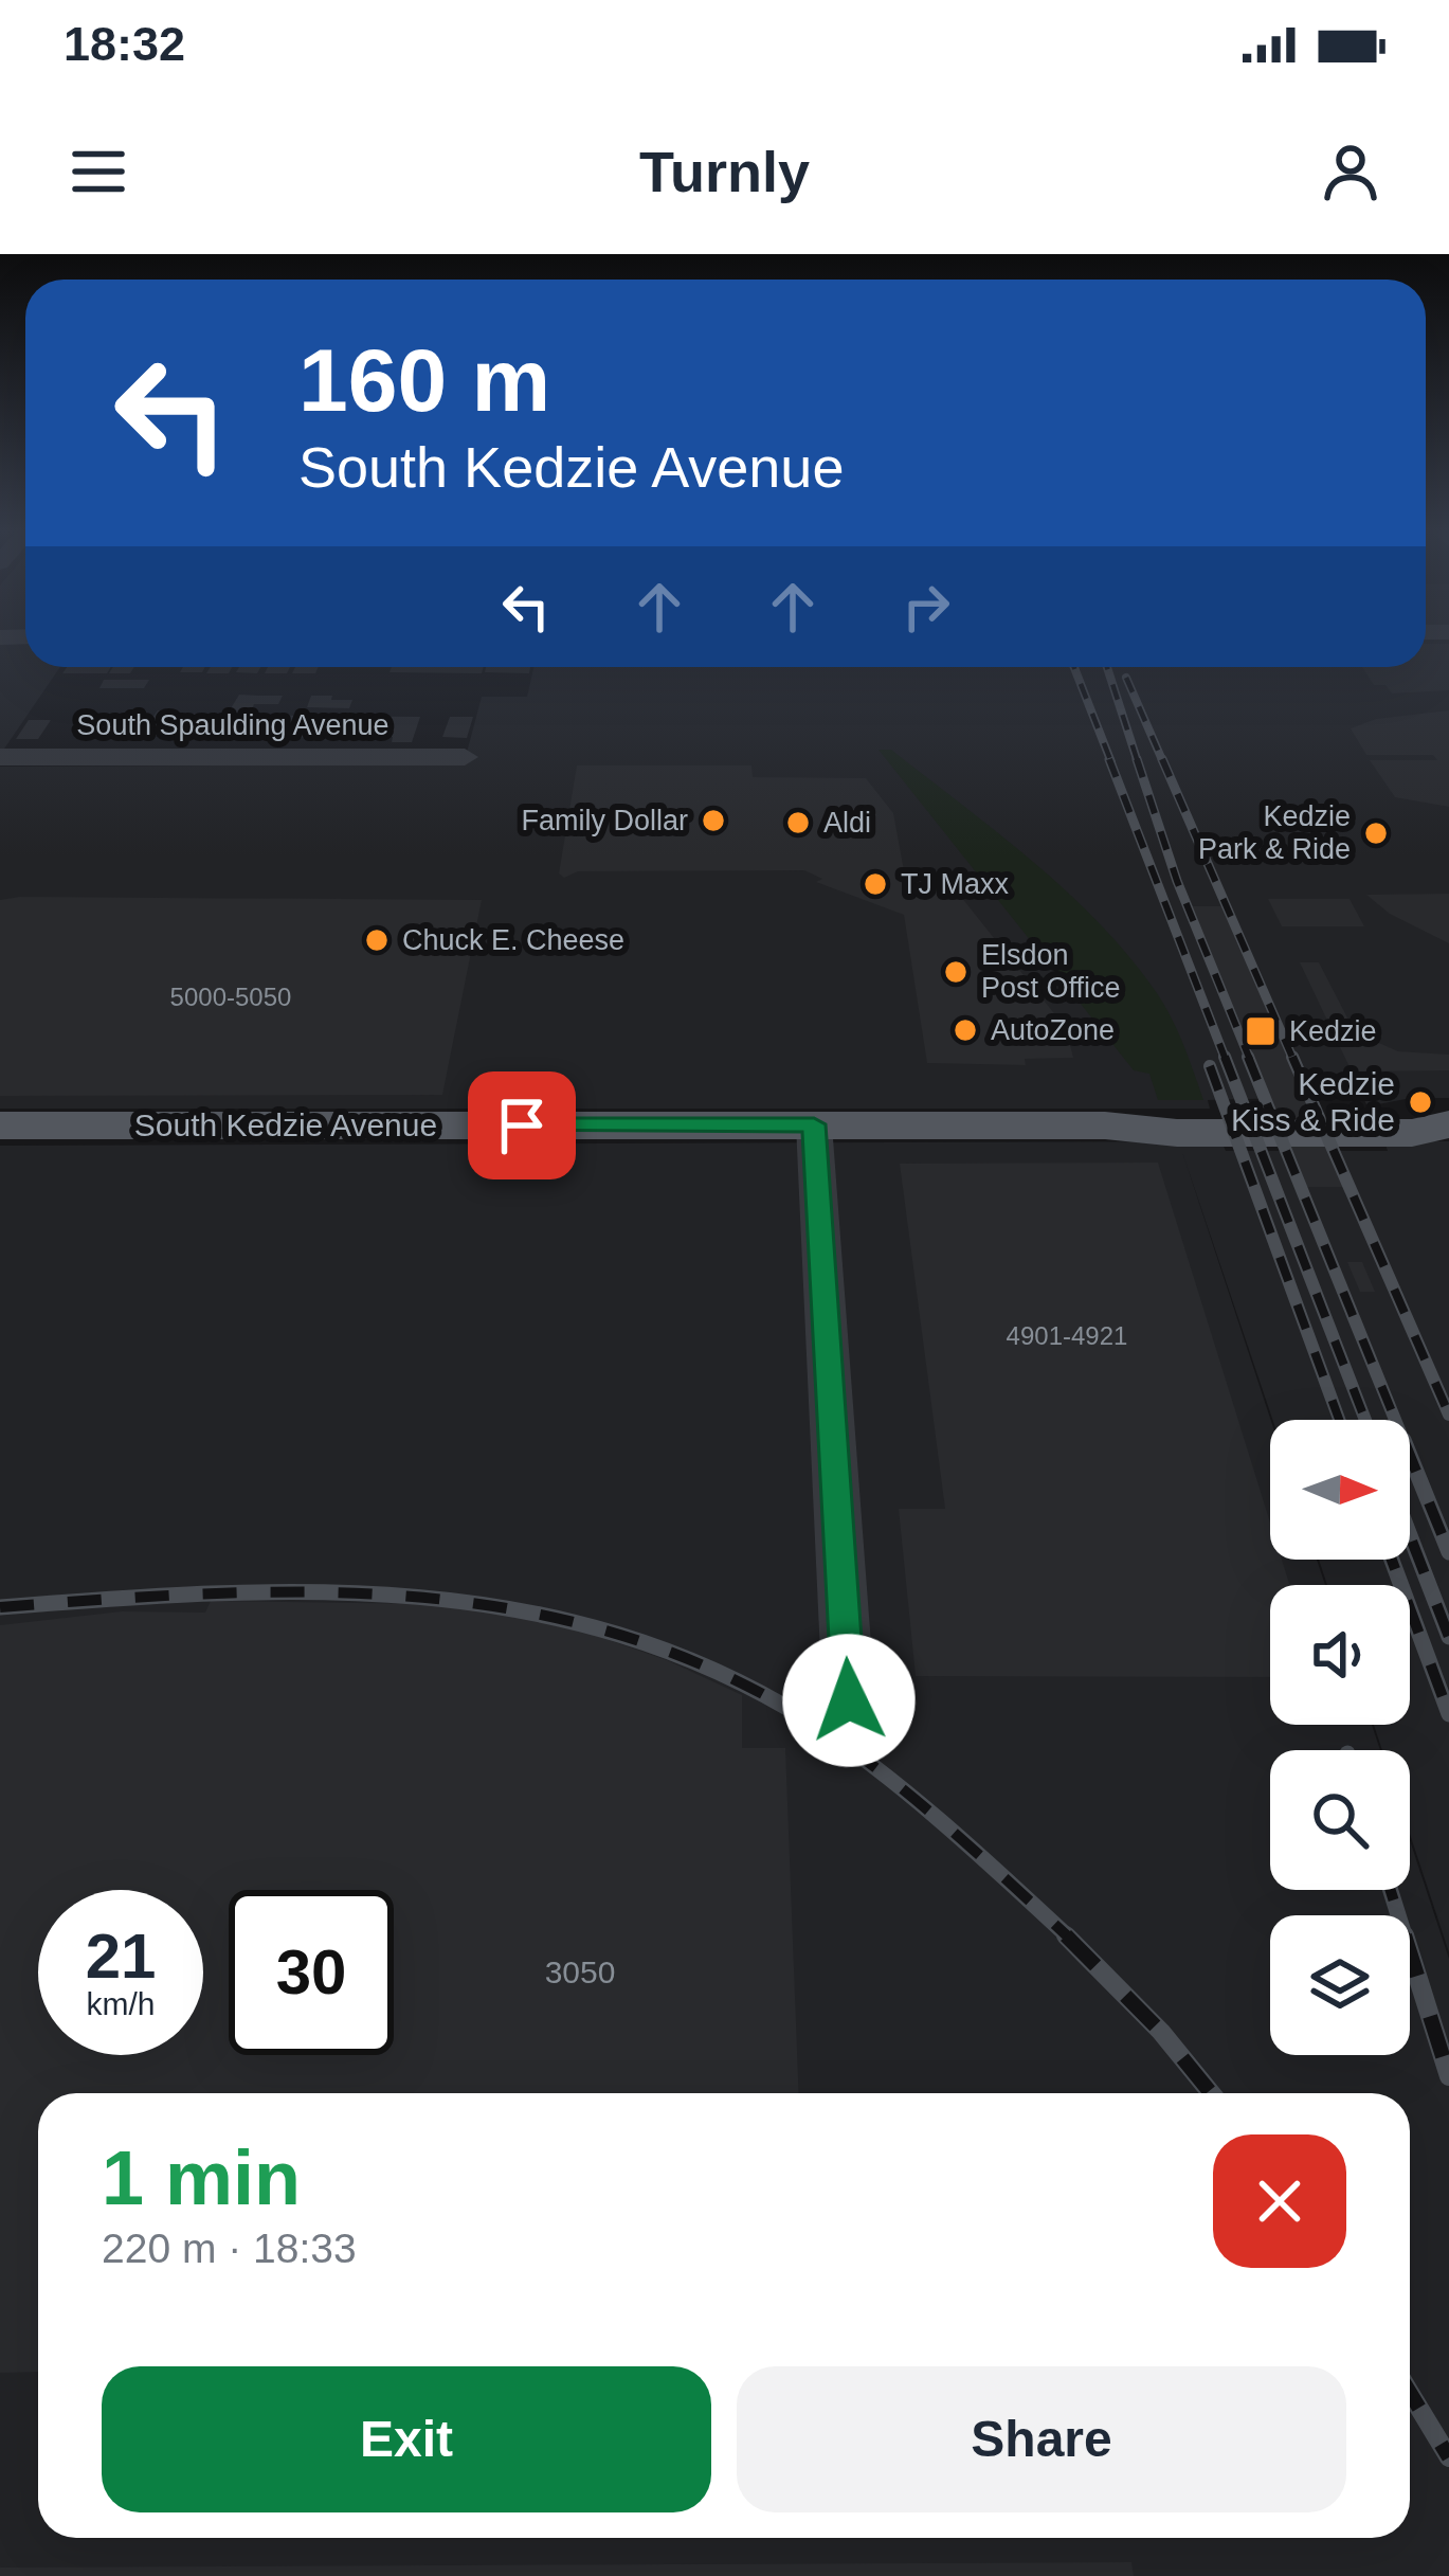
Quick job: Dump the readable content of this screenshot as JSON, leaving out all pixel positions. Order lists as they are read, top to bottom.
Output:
{
  "streets": {
    "main road": ["South Kedzie Avenue"],
    "street": ["South Spaulding Avenue"]
  },
  "places": {
    "other": [
      "Family Dollar",
      "Aldi",
      "Kedzie Park & Ride",
      "TJ Maxx",
      "Chuck E. Cheese",
      "Elsdon Post Office",
      "AutoZone",
      "Kedzie Kiss & Ride"
    ],
    "transit": ["Kedzie"]
  },
  "house_numbers": ["5000-5050", "4901-4921", "3050"],
  "north": "right",
  "page": {
    "status": "18:32",
    "header": "Turnly",
    "turn": ["160 m", "South Kedzie Avenue"],
    "speed": "21 km/h",
    "limit": "30",
    "heading": ["1 min", "220 m · 18:33"],
    "buttons": ["Exit", "Share"]
  }
}
